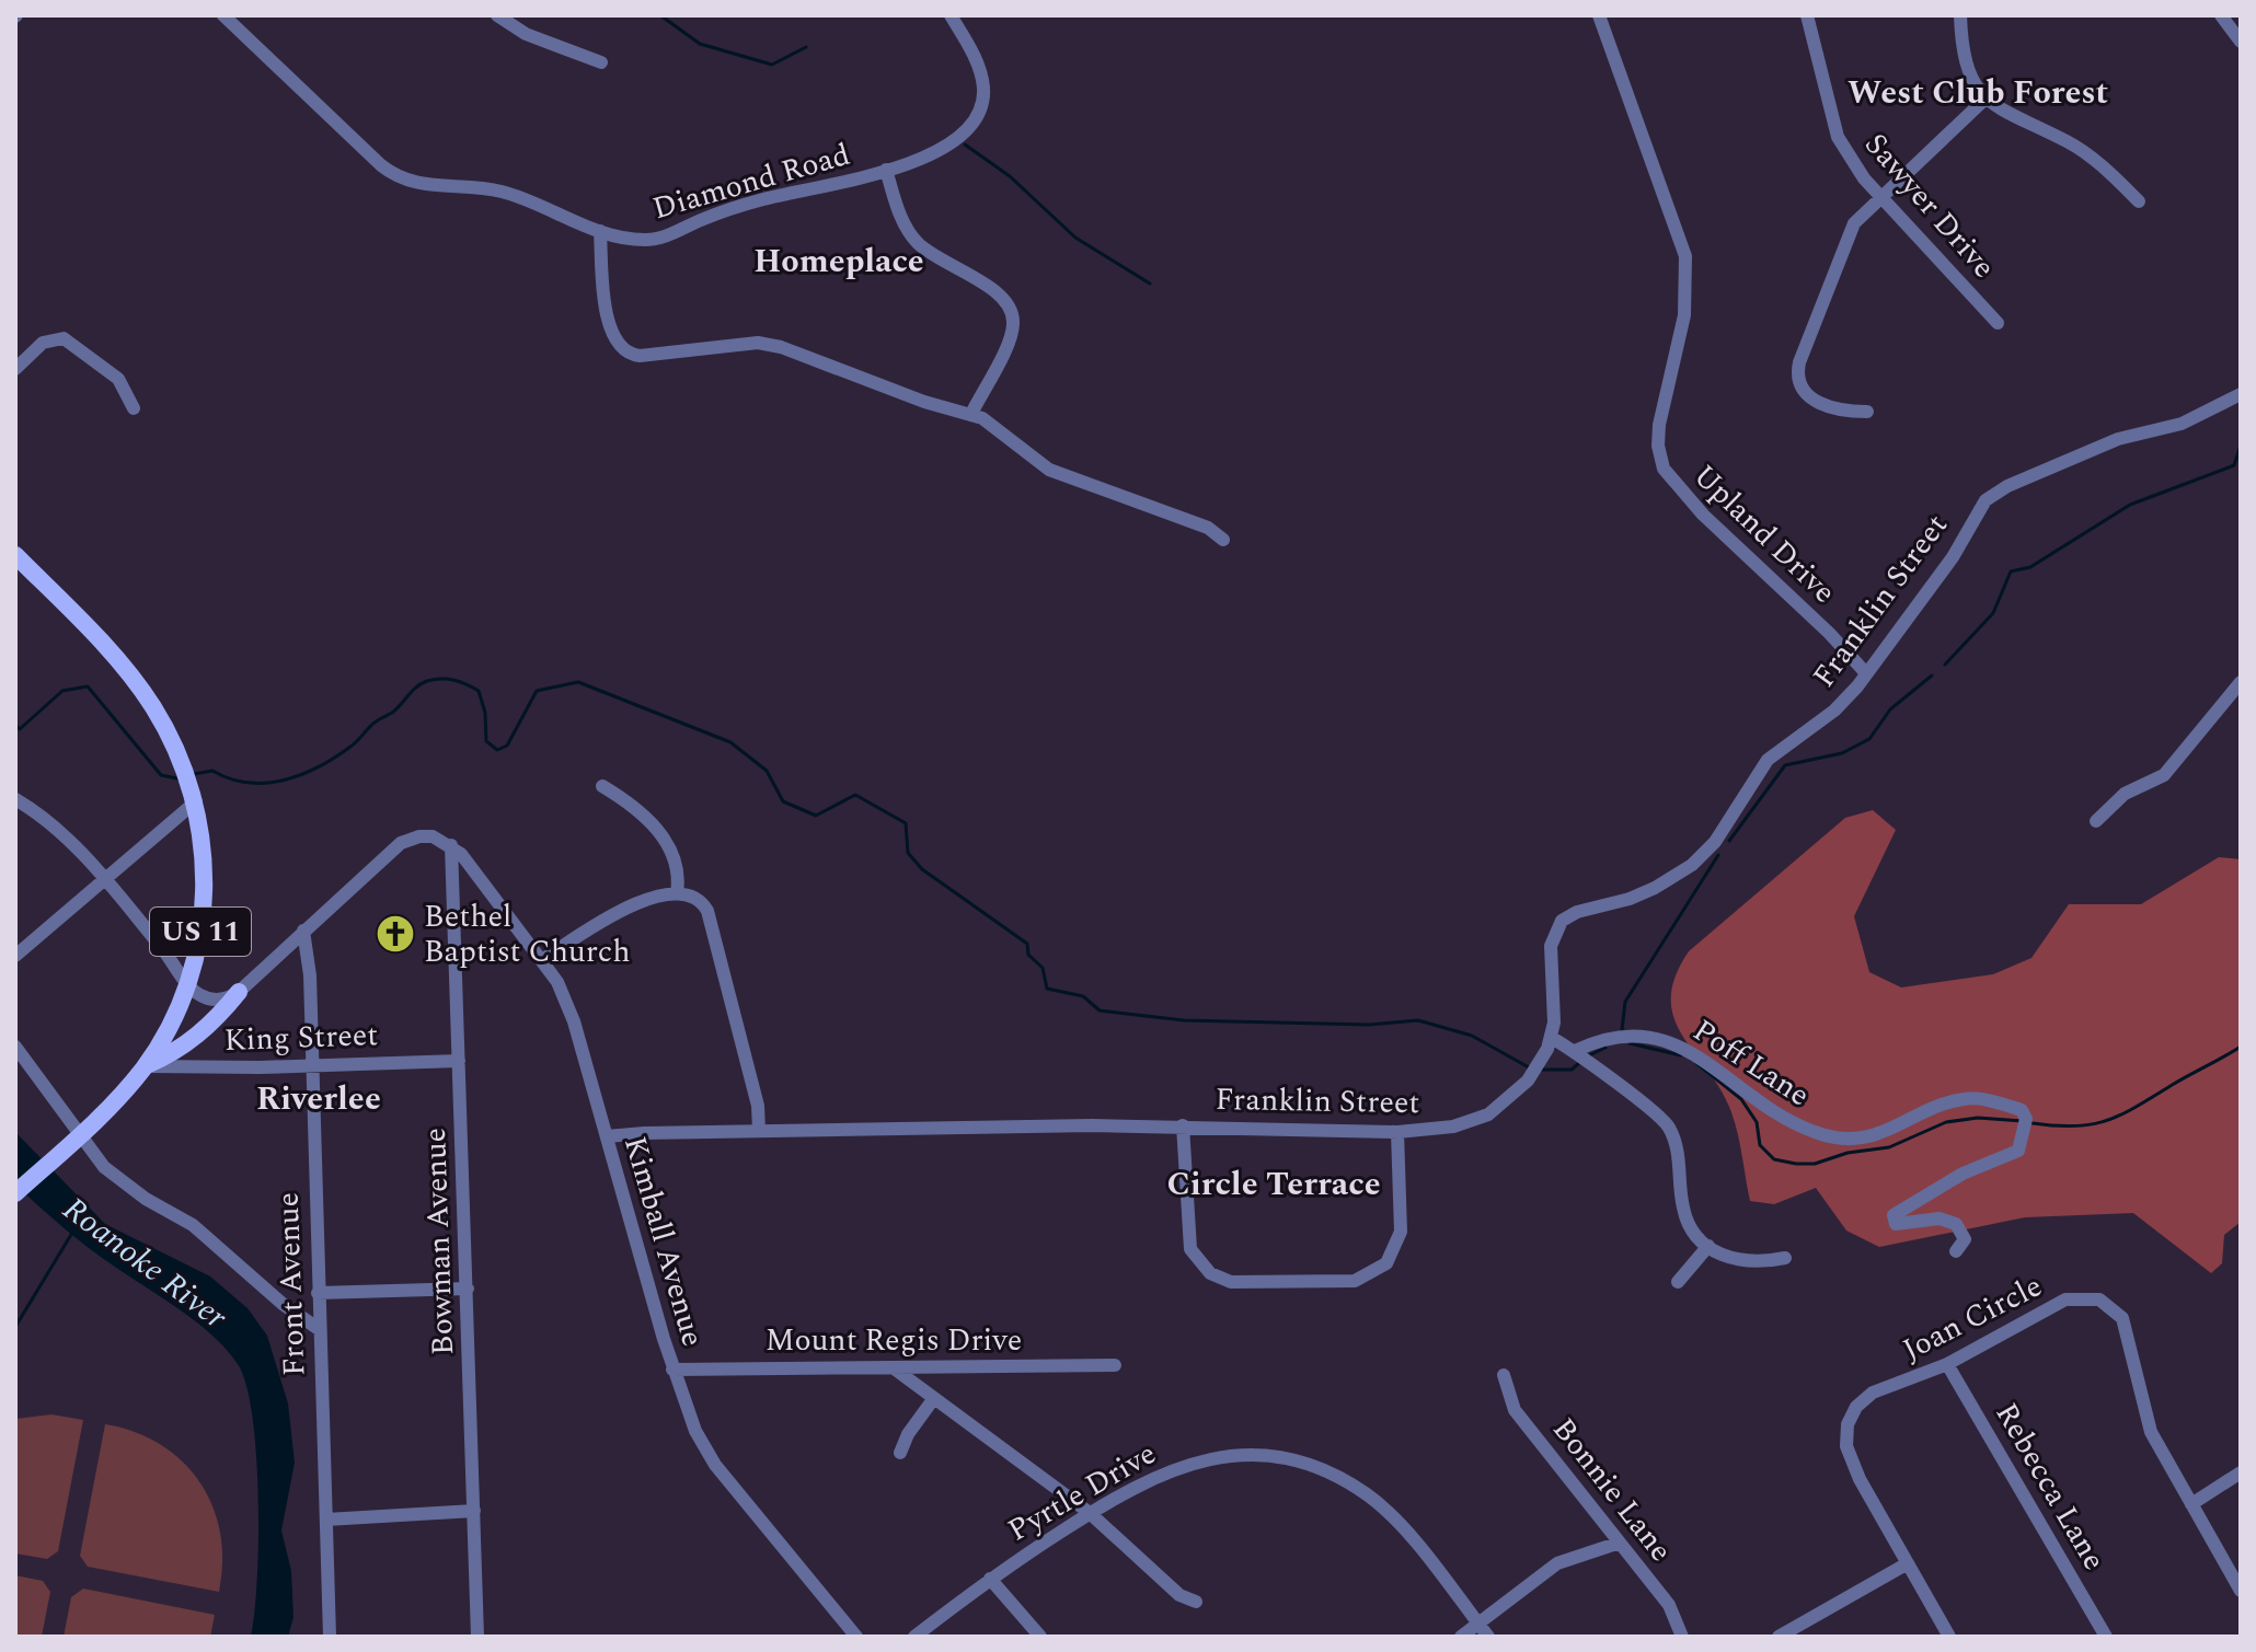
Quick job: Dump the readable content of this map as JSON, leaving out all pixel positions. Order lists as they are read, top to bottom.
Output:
{
  "streets": {
    "main road": ["US 11"],
    "street": [
      "Diamond Road",
      "Sawyer Drive",
      "Upland Drive",
      "Franklin Street",
      "King Street",
      "Poff Lane",
      "Bowman Avenue",
      "Kimball Avenue",
      "Front Avenue",
      "Joan Circle",
      "Mount Regis Drive",
      "Rebecca Lane",
      "Bonnie Lane",
      "Pyrtle Drive"
    ]
  },
  "crossings": [
    ["Upland Drive", "Franklin Street"],
    ["Franklin Street", "Kimball Avenue"],
    ["US 11", "King Street"],
    ["King Street", "Bowman Avenue"],
    ["King Street", "Front Avenue"],
    ["Bowman Avenue", "Kimball Avenue"],
    ["Kimball Avenue", "Mount Regis Drive"],
    ["Joan Circle", "Rebecca Lane"]
  ],
  "districts": [
    "West Club Forest",
    "Homeplace",
    "Riverlee",
    "Circle Terrace"
  ],
  "water": ["Roanoke River"],
  "places": {
    "church": ["Bethel Baptist Church"]
  }
}
